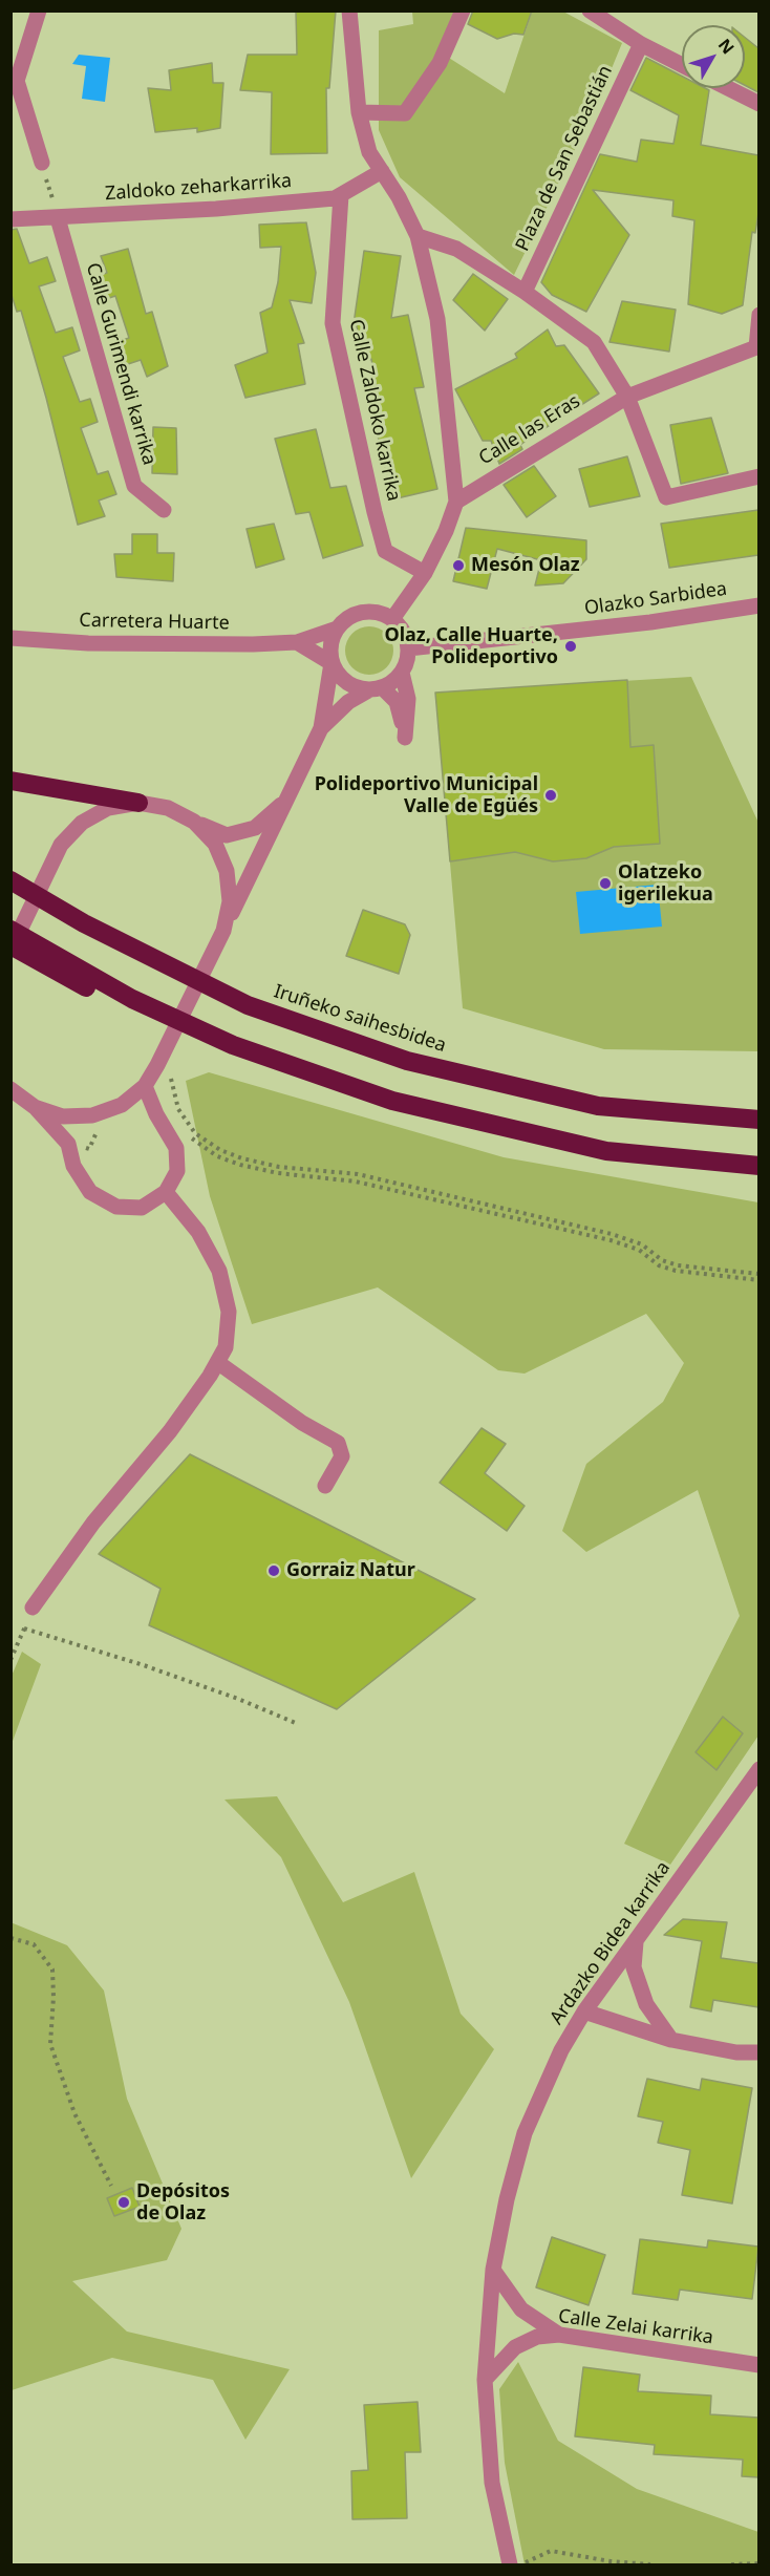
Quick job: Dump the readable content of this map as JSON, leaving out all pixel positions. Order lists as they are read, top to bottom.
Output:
{
  "streets": {
    "highway": ["Iruñeko saihesbidea"],
    "street": [
      "Plaza de San Sebastián",
      "Zaldoko zeharkarrika",
      "Calle Gurimendi karrika",
      "Calle Zaldoko karrika",
      "Calle las Eras",
      "Olazko Sarbidea",
      "Carretera Huarte",
      "Ardazko Bidea karrika",
      "Calle Zelai karrika"
    ]
  },
  "crossings": [
    ["Zaldoko zeharkarrika", "Calle Gurimendi karrika"],
    ["Zaldoko zeharkarrika", "Calle Zaldoko karrika"],
    ["Olazko Sarbidea", "Carretera Huarte"],
    ["Ardazko Bidea karrika", "Calle Zelai karrika"]
  ],
  "places": [
    "Mesón Olaz",
    "Olaz, Calle Huarte, Polideportivo",
    "Polideportivo Municipal Valle de Egüés",
    "Olatzeko igerilekua",
    "Gorraiz Natur",
    "Depósitos de Olaz"
  ],
  "north": "top right"
}
